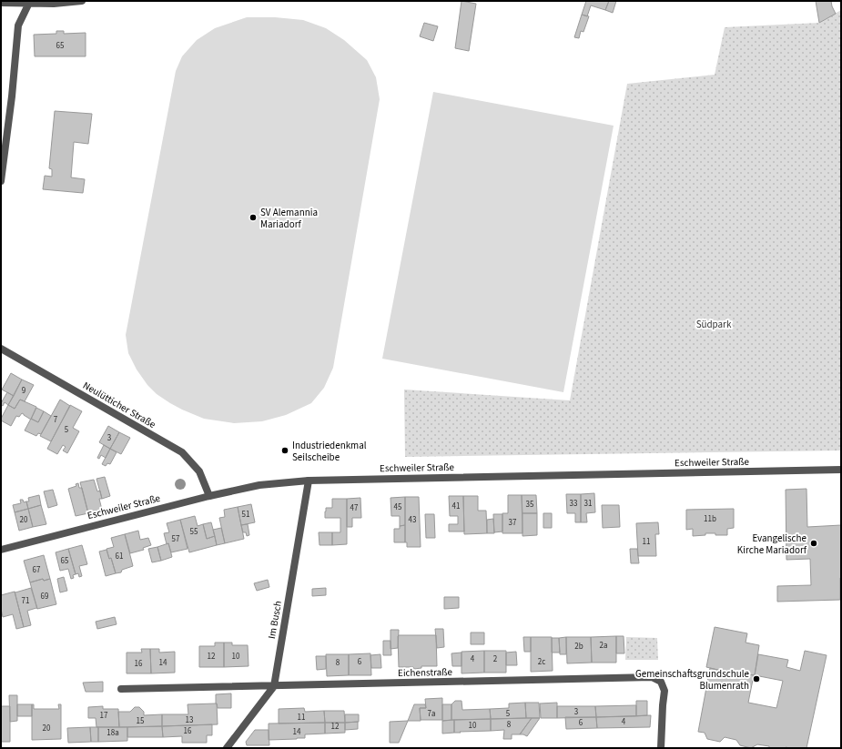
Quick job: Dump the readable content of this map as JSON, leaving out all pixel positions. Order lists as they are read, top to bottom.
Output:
{
  "streets": {
    "street": [
      "Neulütticher Straße",
      "Eschweiler Straße",
      "Im Busch",
      "Eichenstraße"
    ]
  },
  "crossings": [
    ["Neulütticher Straße", "Eschweiler Straße"],
    ["Eschweiler Straße", "Im Busch"],
    ["Im Busch", "Eichenstraße"]
  ],
  "parks": ["Südpark"],
  "places": [
    "SV Alemannia Mariadorf",
    "Industriedenkmal Seilscheibe",
    "Evangelische Kirche Mariadorf",
    "Gemeinschaftsgrundschule Blumenrath"
  ],
  "house_numbers": [
    "65",
    "9",
    "7",
    "5",
    "3",
    "33",
    "31",
    "35",
    "41",
    "45",
    "47",
    "51",
    "11b",
    "20",
    "43",
    "37",
    "55",
    "57",
    "11",
    "61",
    "65",
    "67",
    "69",
    "71",
    "2a",
    "2b",
    "12",
    "10",
    "4",
    "2",
    "6",
    "2c",
    "14",
    "8",
    "16",
    "3",
    "7a",
    "5",
    "17",
    "11",
    "13",
    "15",
    "4",
    "6",
    "8",
    "10",
    "12",
    "20",
    "16",
    "14",
    "18a"
  ]
}
